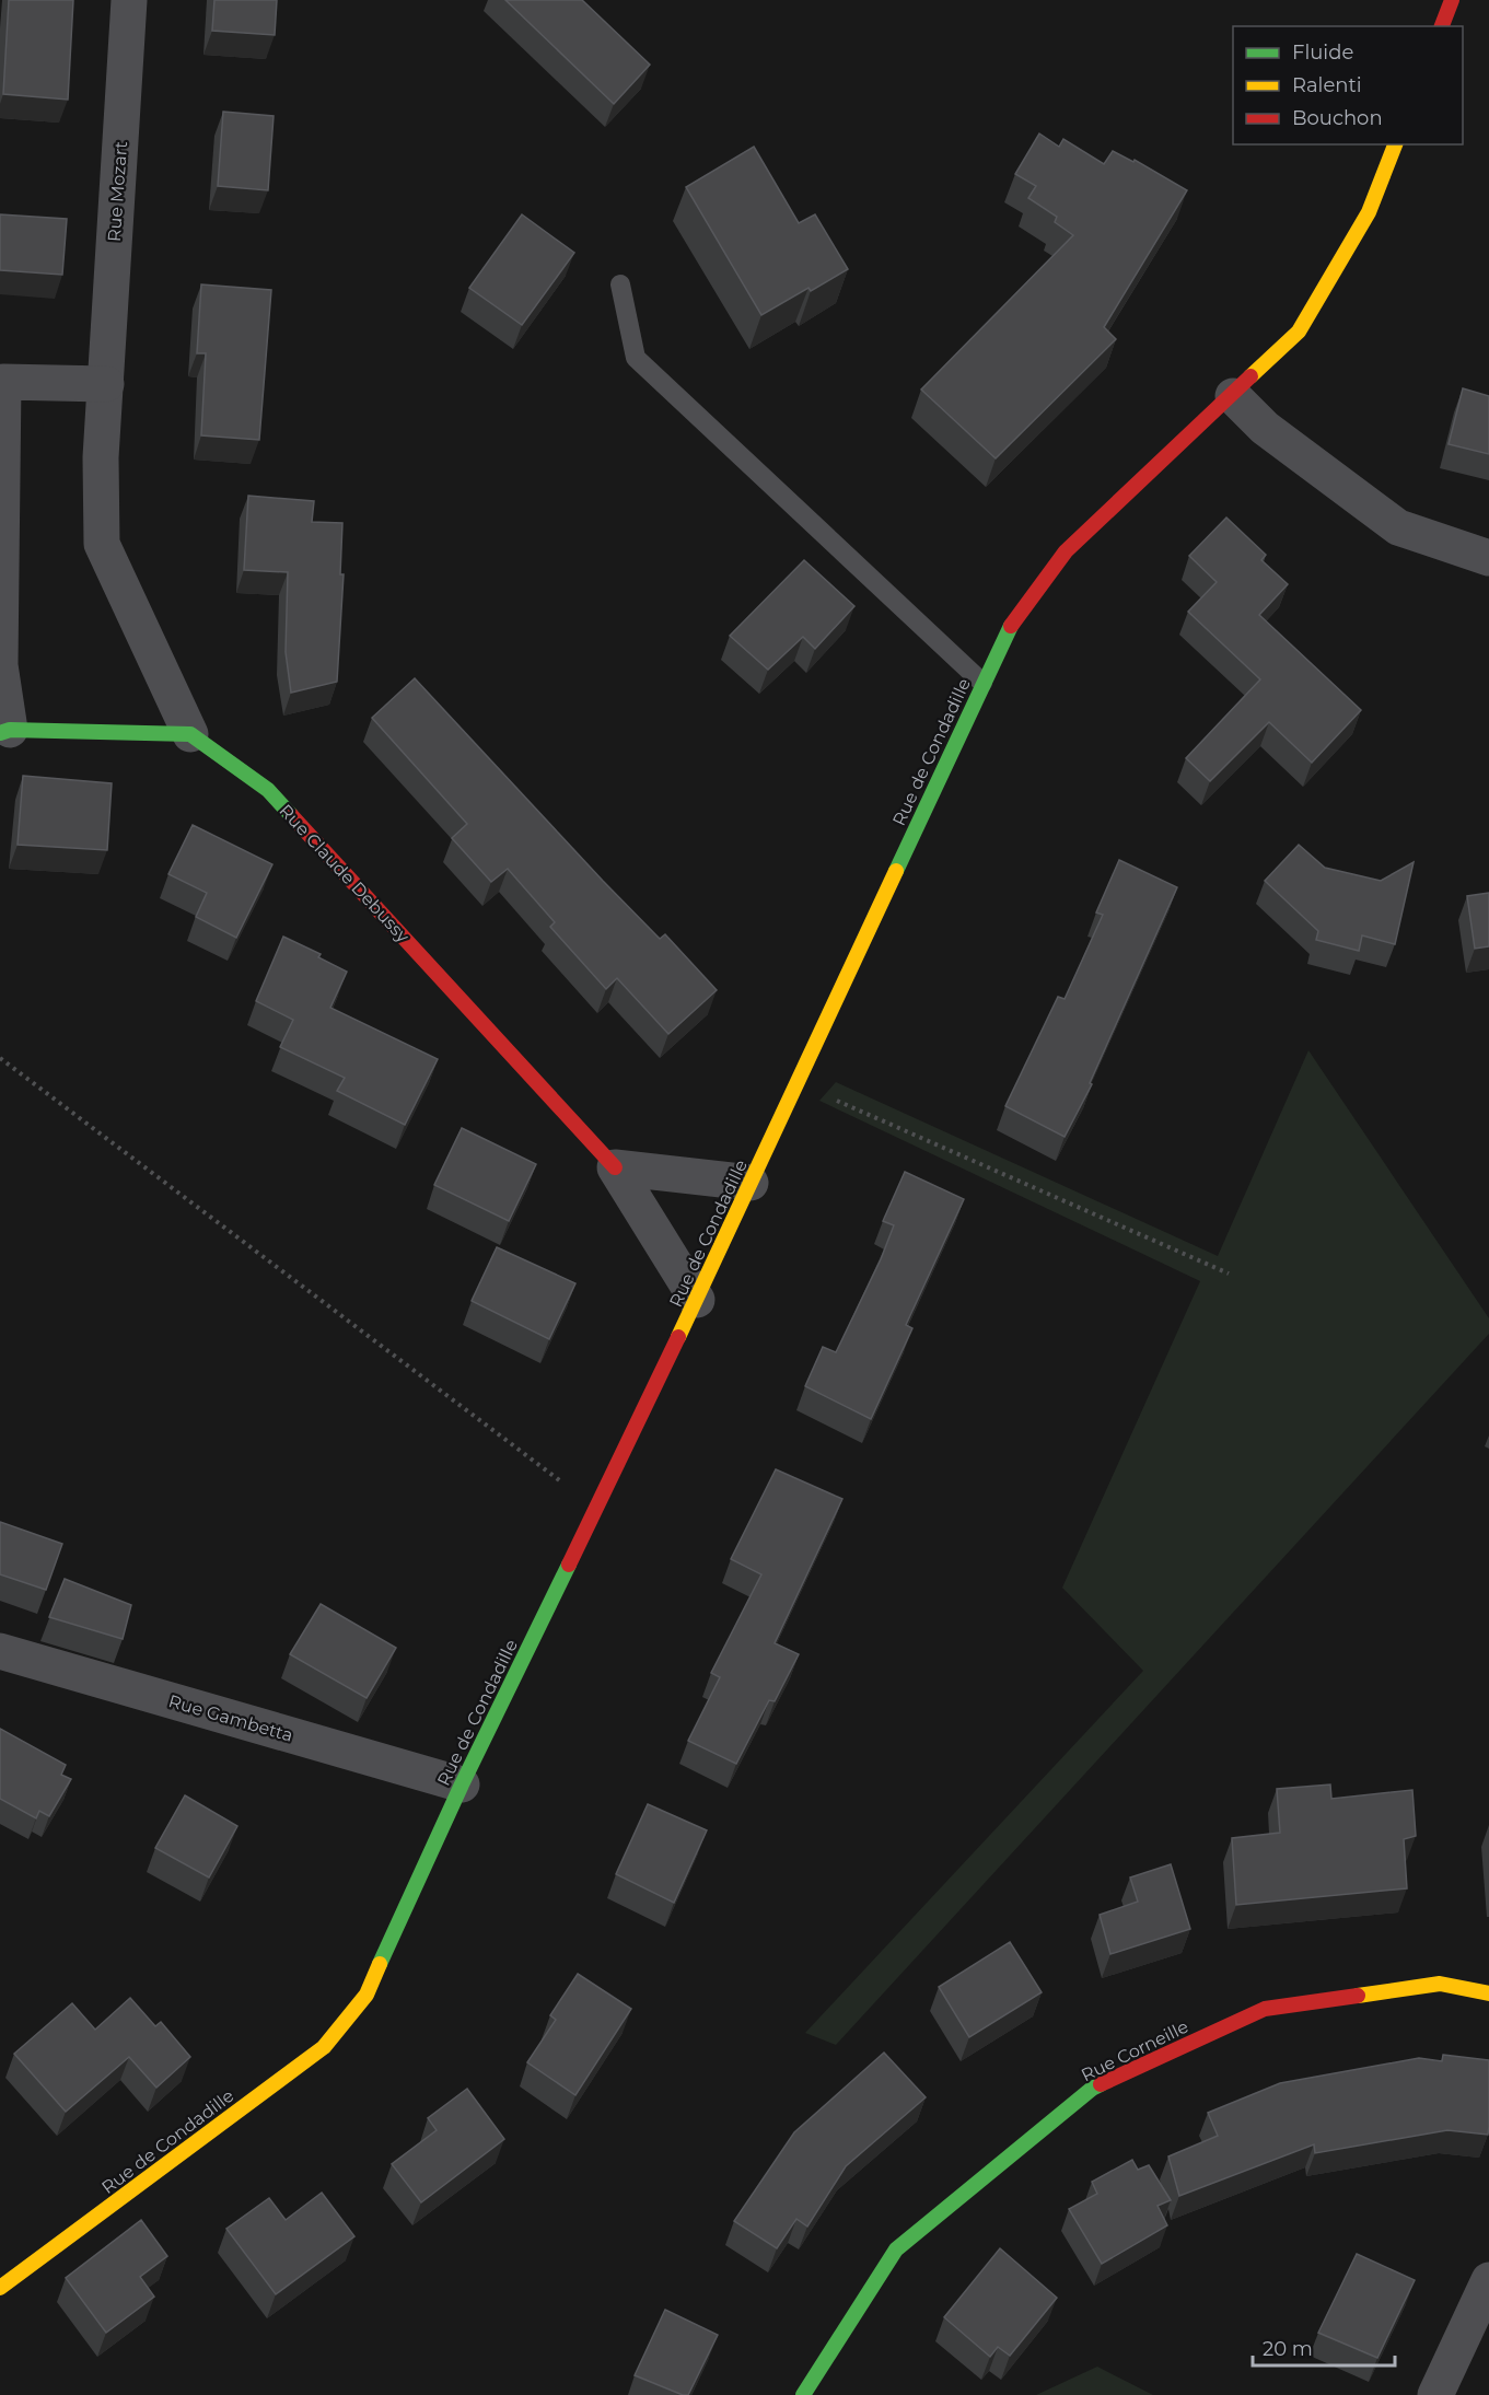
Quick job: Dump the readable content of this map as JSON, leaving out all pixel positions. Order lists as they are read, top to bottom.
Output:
{
  "streets": {
    "street": [
      "Rue Mozart",
      "Rue de Condadille",
      "Rue Claude Debussy",
      "Rue Gambetta",
      "Rue Corneille"
    ]
  },
  "crossings": [
    ["Rue Mozart", "Rue Claude Debussy"],
    ["Rue de Condadille", "Rue Claude Debussy"],
    ["Rue de Condadille", "Rue Gambetta"]
  ],
  "legend": ["Fluide", "Ralenti", "Bouchon"],
  "scale_bar": "20 m"
}
